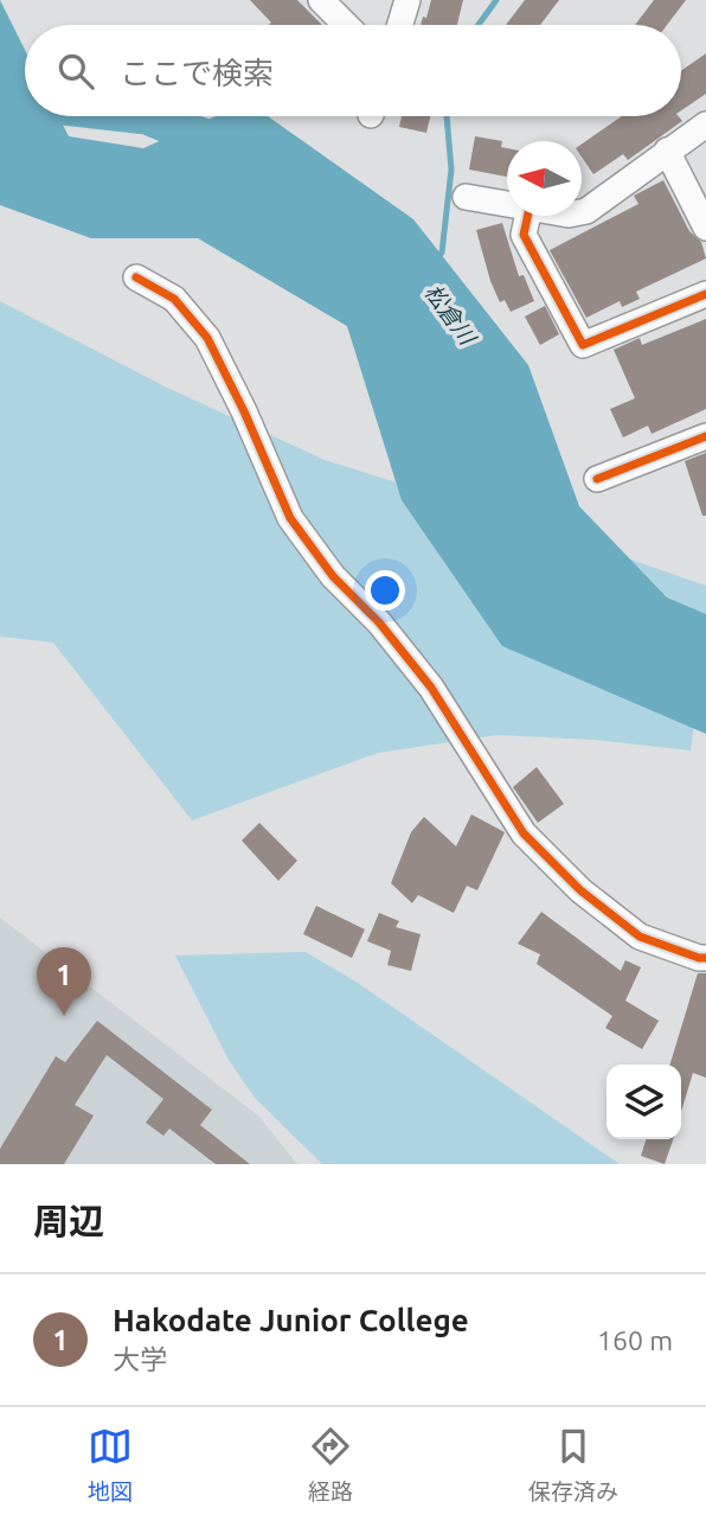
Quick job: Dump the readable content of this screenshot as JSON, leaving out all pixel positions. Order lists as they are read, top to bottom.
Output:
{
  "water": ["松倉川"],
  "north": "left",
  "page": {
    "search": "ここで検索",
    "pins": "1",
    "heading": "周辺",
    "list": [
      {
        "mark": "1",
        "name": "Hakodate Junior College",
        "note": "大学",
        "value": "160 m"
      }
    ],
    "nav": ["地図", "経路", "保存済み"]
  }
}
